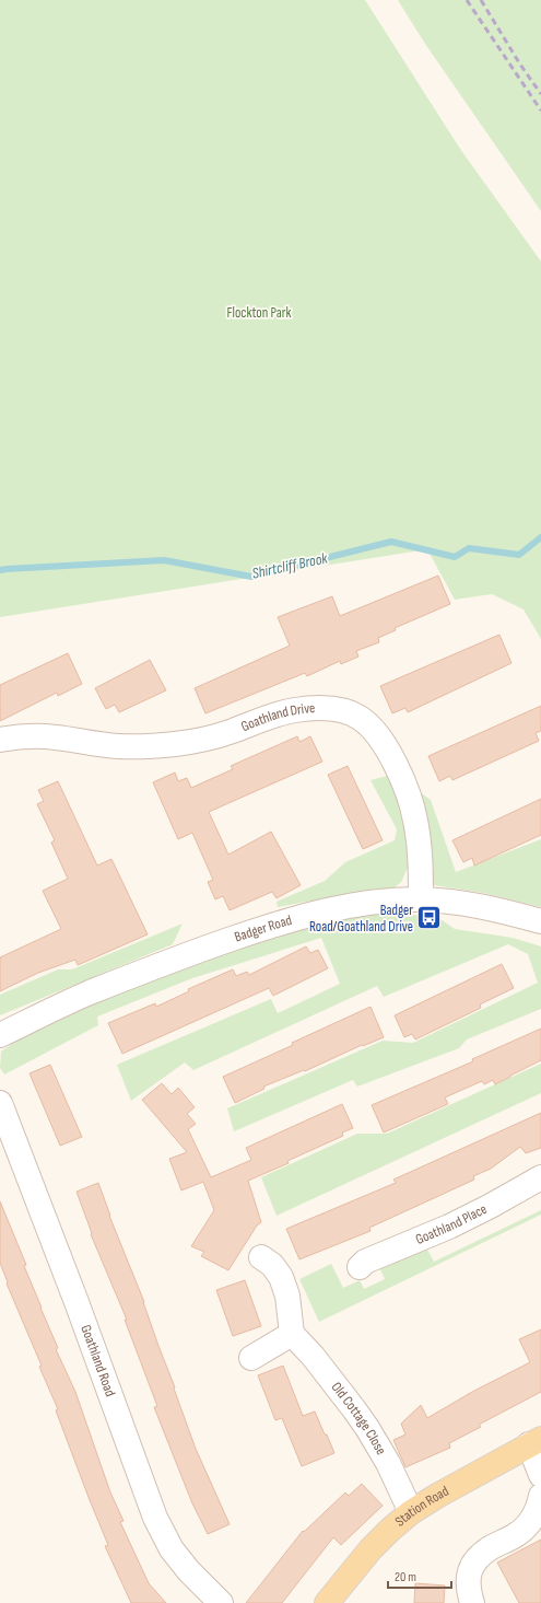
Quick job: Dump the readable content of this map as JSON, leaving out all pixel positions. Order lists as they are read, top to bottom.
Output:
{
  "streets": {
    "main road": ["Station Road"],
    "street": [
      "Goathland Drive",
      "Badger Road",
      "Goathland Place",
      "Goathland Road",
      "Old Cottage Close"
    ]
  },
  "crossings": [
    ["Goathland Drive", "Badger Road"],
    ["Old Cottage Close", "Station Road"]
  ],
  "water": ["Shirtcliff Brook"],
  "parks": ["Flockton Park"],
  "places": {
    "bus stop": ["Badger Road/Goathland Drive"]
  },
  "scale_bar": "20 m"
}
